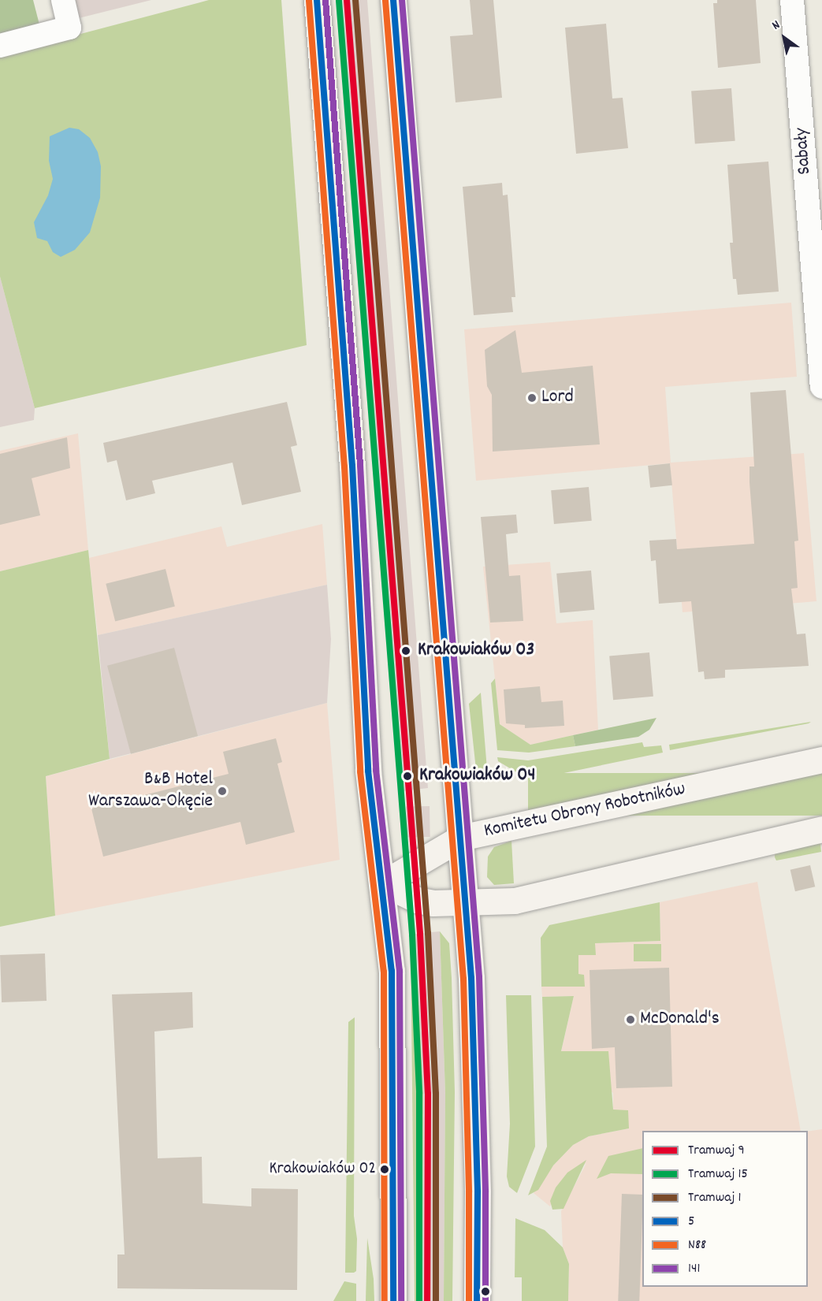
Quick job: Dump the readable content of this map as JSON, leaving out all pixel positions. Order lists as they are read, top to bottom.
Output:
{
  "streets": {
    "main road": ["Komitetu Obrony Robotników"],
    "street": ["Sabały"]
  },
  "places": [
    "Lord",
    "Krakowiaków 03",
    "Krakowiaków 04",
    "B&B Hotel Warszawa-Okęcie",
    "McDonald's",
    "Krakowiaków 02"
  ],
  "lines": [
    "tram line 9",
    "tram line 1",
    "transit line 5",
    "transit line 141",
    "tram line 15",
    "transit line N88"
  ],
  "legend": [
    "Tramwaj 9",
    "Tramwaj 15",
    "Tramwaj 1",
    "5",
    "N88",
    "141"
  ],
  "north": "top left"
}
